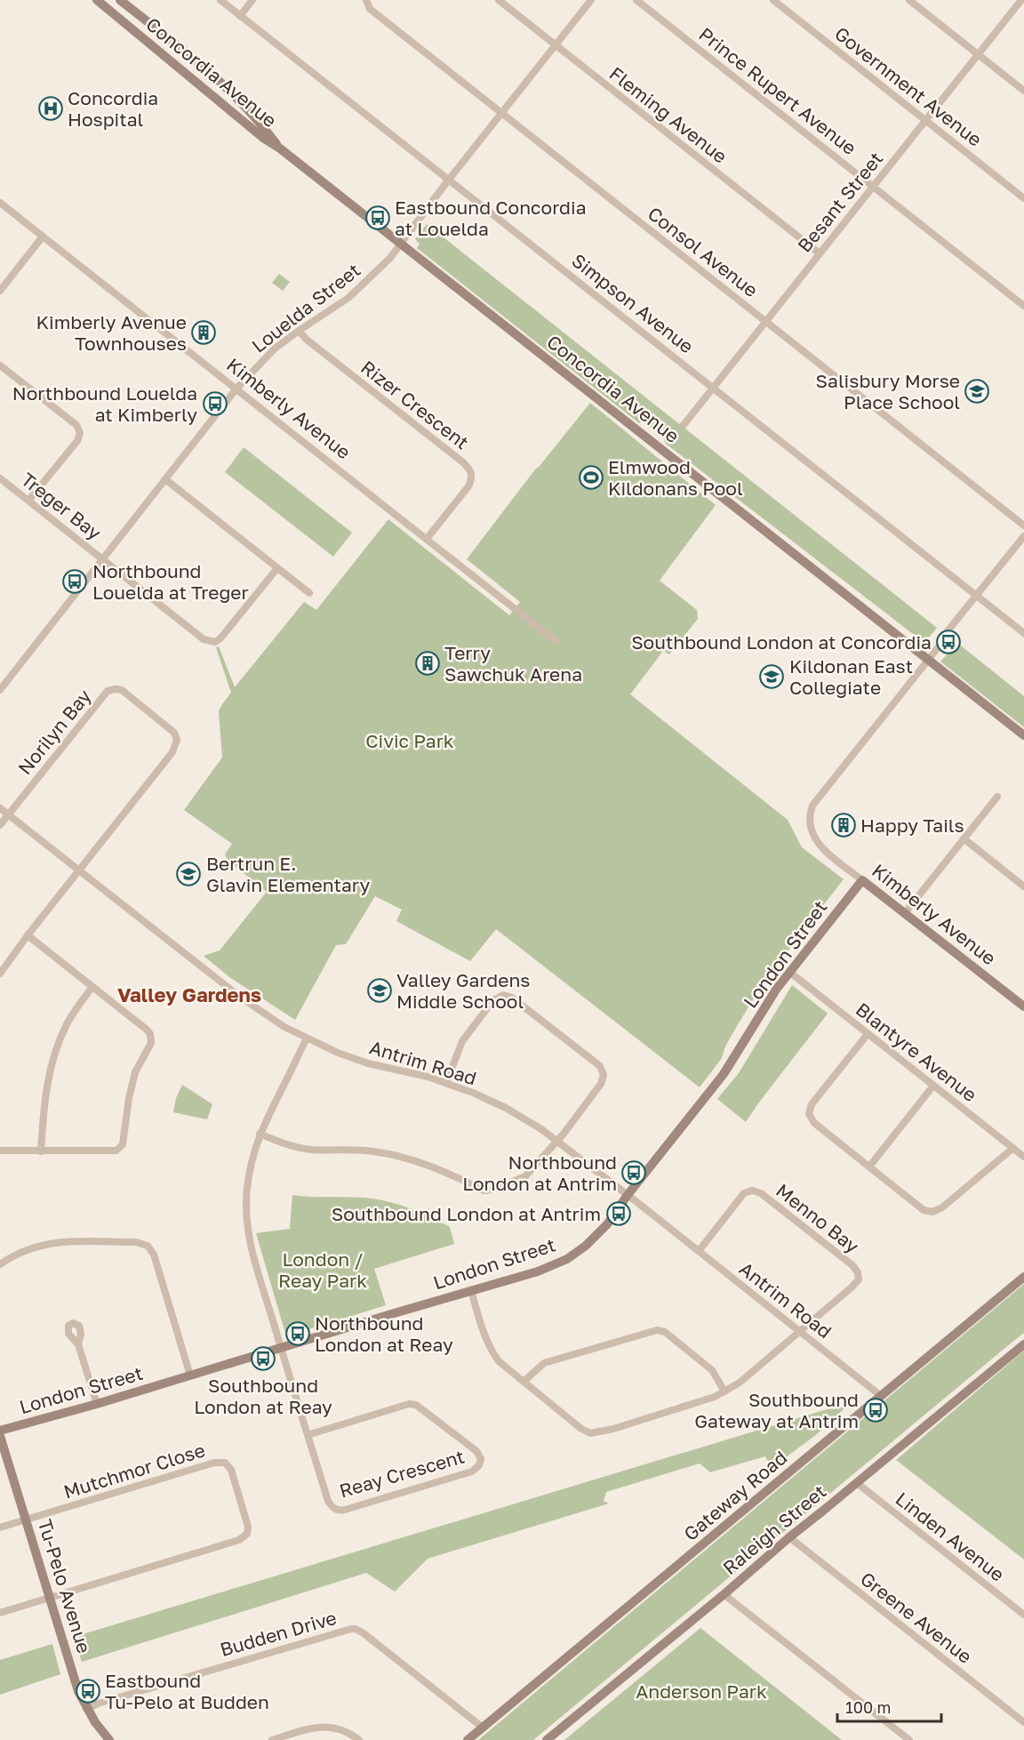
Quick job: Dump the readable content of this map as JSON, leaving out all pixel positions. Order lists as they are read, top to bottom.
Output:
{
  "streets": {
    "street": [
      "Concordia Avenue",
      "Government Avenue",
      "Prince Rupert Avenue",
      "Fleming Avenue",
      "Besant Street",
      "Consol Avenue",
      "Simpson Avenue",
      "Louelda Street",
      "Rizer Crescent",
      "Kimberly Avenue",
      "Treger Bay",
      "Norilyn Bay",
      "London Street",
      "Blantyre Avenue",
      "Antrim Road",
      "Menno Bay",
      "Mutchmor Close",
      "Reay Crescent",
      "Gateway Road",
      "Raleigh Street",
      "Linden Avenue",
      "Tu-Pelo Avenue",
      "Greene Avenue",
      "Budden Drive"
    ]
  },
  "crossings": [
    ["Concordia Avenue", "Louelda Street"],
    ["Concordia Avenue", "Kimberly Avenue"],
    ["Government Avenue", "Besant Street"],
    ["Prince Rupert Avenue", "Besant Street"],
    ["Fleming Avenue", "Besant Street"],
    ["Fleming Avenue", "Louelda Street"],
    ["Besant Street", "Consol Avenue"],
    ["Besant Street", "Simpson Avenue"],
    ["Consol Avenue", "Louelda Street"],
    ["Simpson Avenue", "Louelda Street"],
    ["Louelda Street", "Rizer Crescent"],
    ["Louelda Street", "Kimberly Avenue"],
    ["Louelda Street", "Treger Bay"],
    ["Rizer Crescent", "Kimberly Avenue"],
    ["Kimberly Avenue", "London Street"],
    ["Norilyn Bay", "Antrim Road"],
    ["London Street", "Blantyre Avenue"],
    ["London Street", "Antrim Road"],
    ["London Street", "Reay Crescent"],
    ["Antrim Road", "Menno Bay"],
    ["Antrim Road", "Reay Crescent"],
    ["Antrim Road", "Gateway Road"],
    ["Mutchmor Close", "Tu-Pelo Avenue"],
    ["Gateway Road", "Budden Drive"],
    ["Raleigh Street", "Linden Avenue"],
    ["Raleigh Street", "Greene Avenue"],
    ["Tu-Pelo Avenue", "Budden Drive"]
  ],
  "districts": ["Valley Gardens"],
  "parks": ["Civic Park", "London / Reay Park", "Anderson Park"],
  "places": {
    "hospital": ["Concordia Hospital"],
    "bus stop": [
      "Eastbound Concordia at Louelda",
      "Northbound Louelda at Kimberly",
      "Northbound Louelda at Treger",
      "Southbound London at Concordia",
      "Northbound London at Antrim",
      "Southbound London at Antrim",
      "Northbound London at Reay",
      "Southbound London at Reay",
      "Southbound Gateway at Antrim",
      "Eastbound Tu-Pelo at Budden"
    ],
    "building": ["Kimberly Avenue Townhouses", "Terry Sawchuk Arena", "Happy Tails"],
    "school or university": [
      "Salisbury Morse Place School",
      "Kildonan East Collegiate",
      "Bertrun E. Glavin Elementary",
      "Valley Gardens Middle School"
    ],
    "sports": ["Elmwood Kildonans Pool"]
  },
  "scale_bar": "100 m"
}
